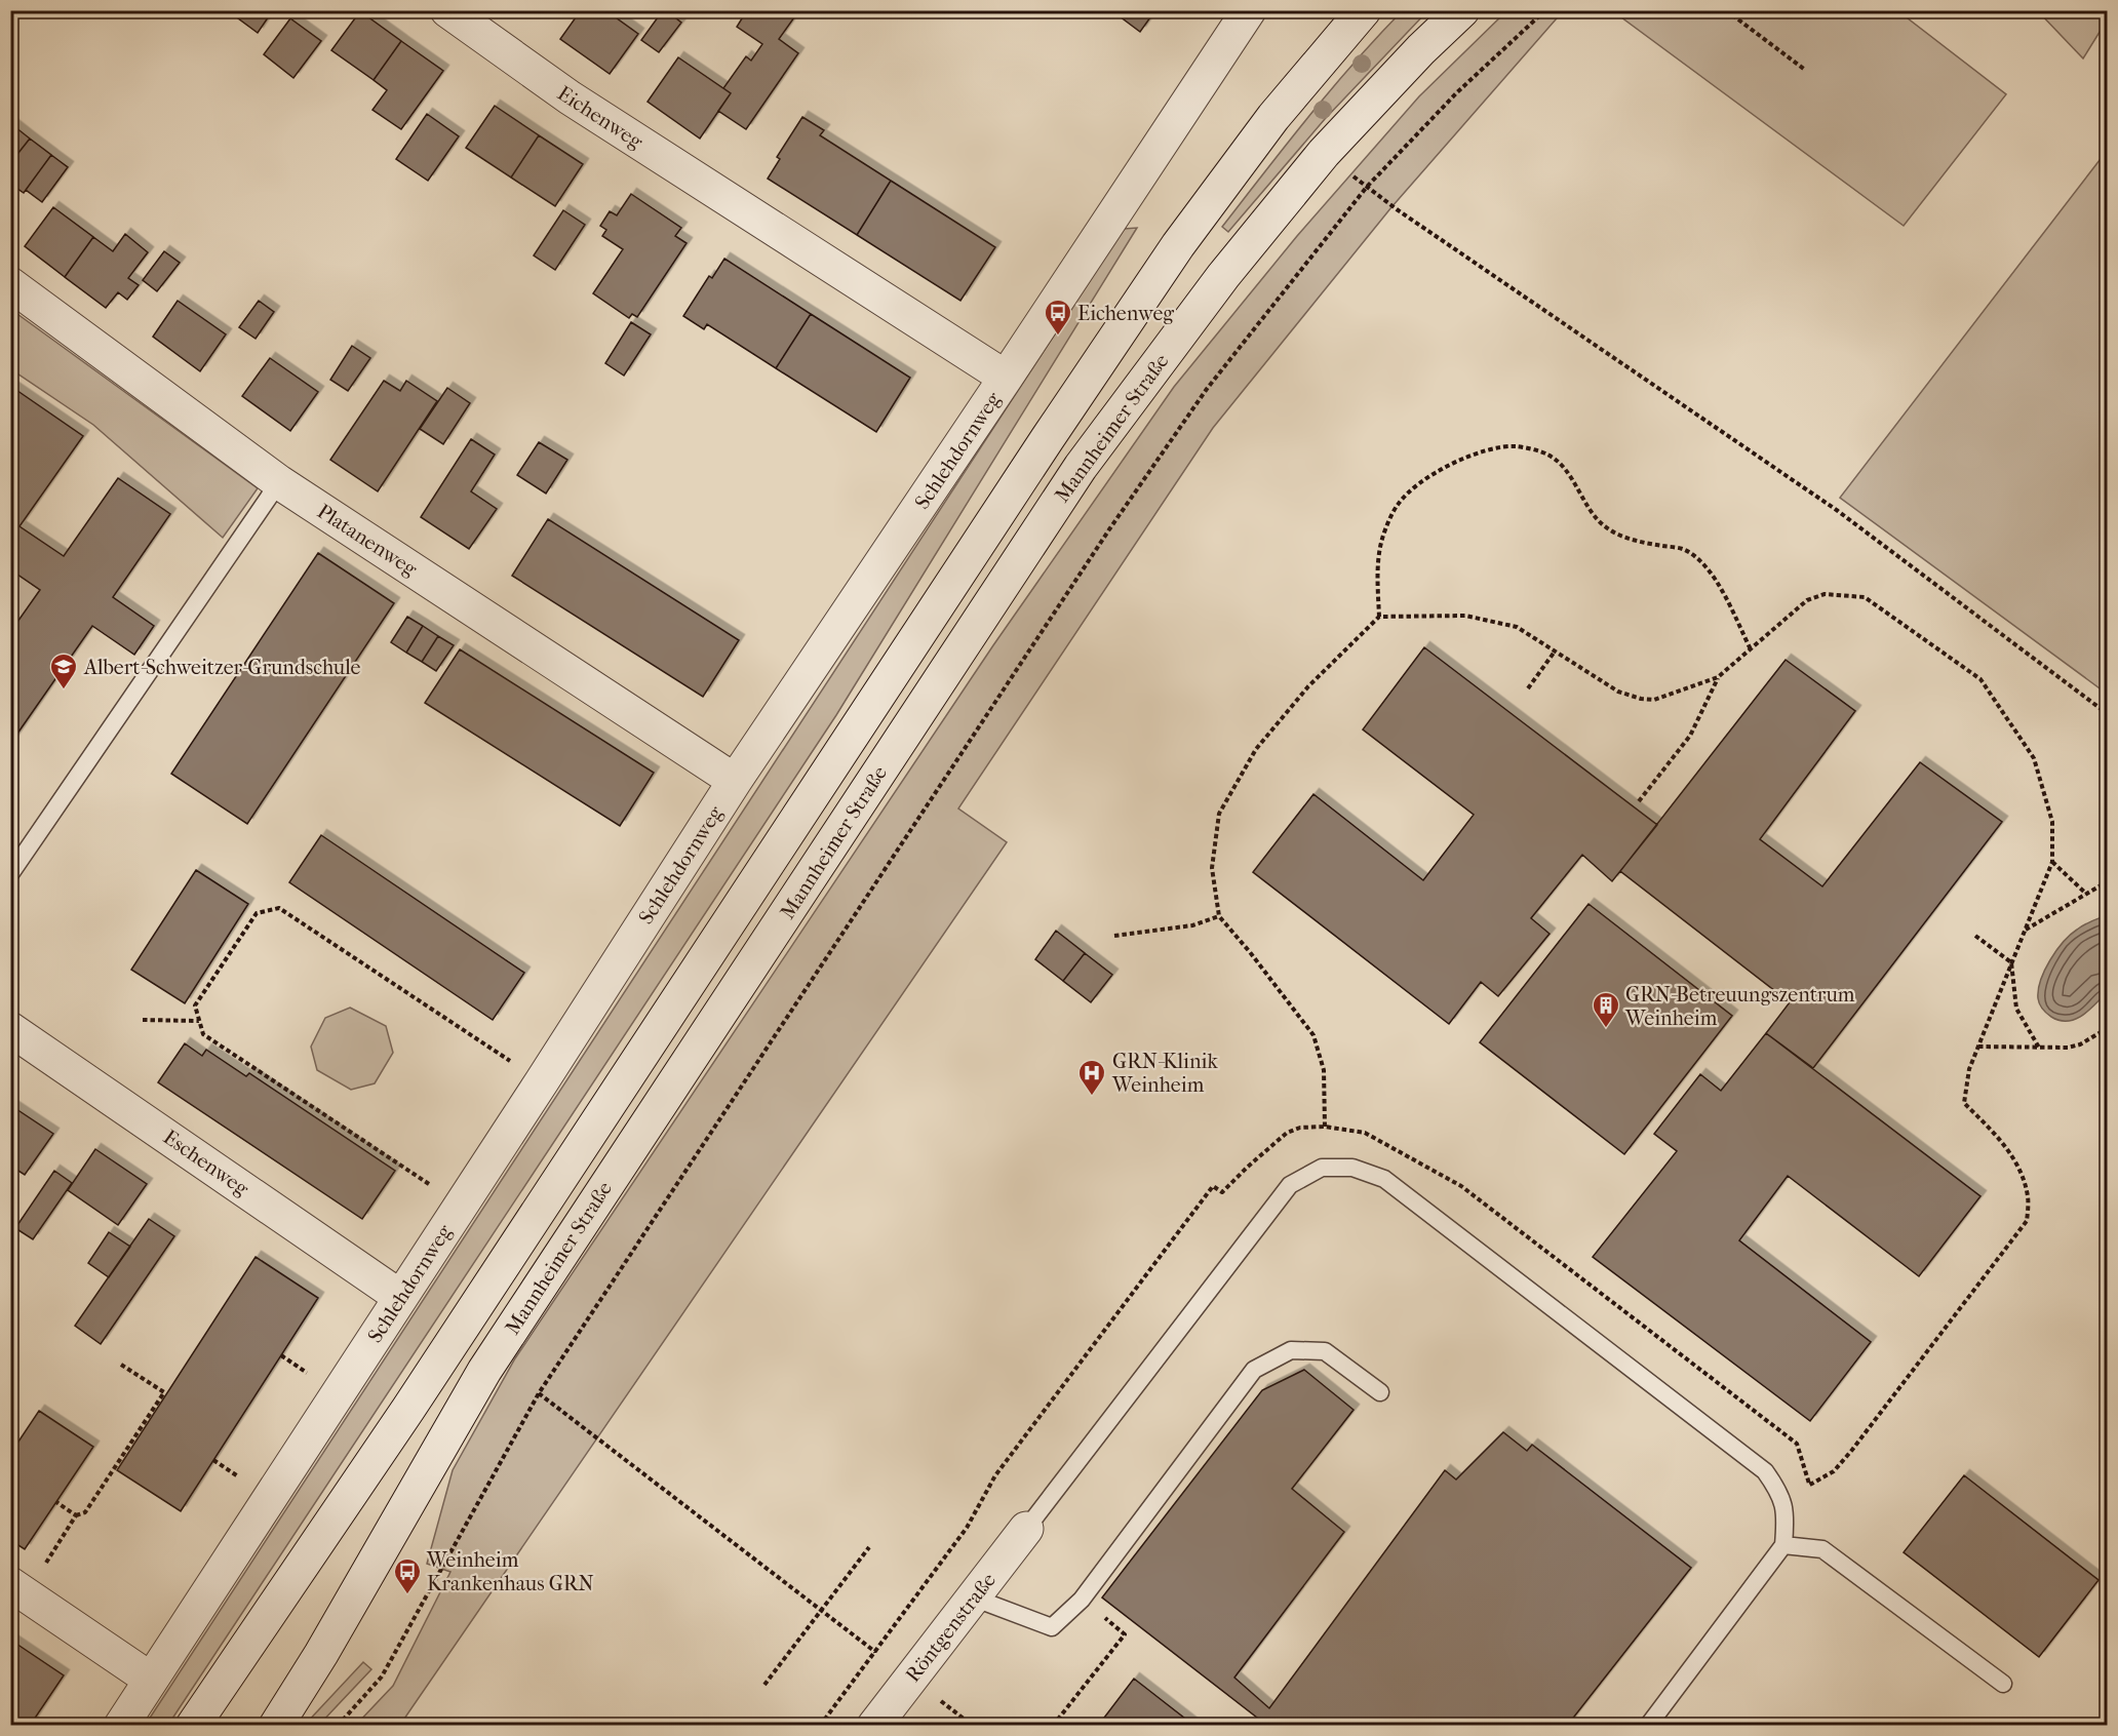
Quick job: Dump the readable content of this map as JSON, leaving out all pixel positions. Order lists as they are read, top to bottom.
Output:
{
  "streets": {
    "street": [
      "Eichenweg",
      "Mannheimer Straße",
      "Schlehdornweg",
      "Platanenweg",
      "Eschenweg",
      "Röntgenstraße"
    ]
  },
  "crossings": [
    ["Eichenweg", "Schlehdornweg"],
    ["Schlehdornweg", "Platanenweg"],
    ["Schlehdornweg", "Eschenweg"]
  ],
  "places": {
    "bus stop": ["Eichenweg", "Weinheim Krankenhaus GRN"],
    "school or university": ["Albert-Schweitzer-Grundschule"],
    "building": ["GRN-Betreuungszentrum Weinheim"],
    "hospital": ["GRN-Klinik Weinheim"]
  }
}
